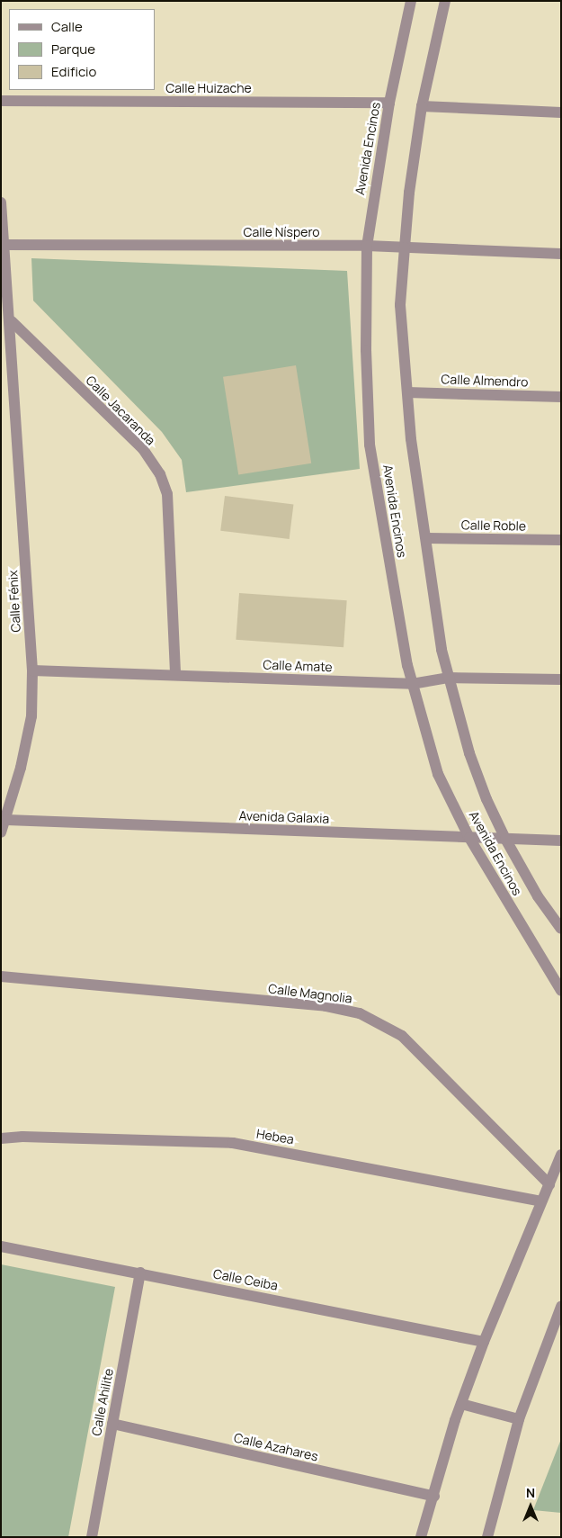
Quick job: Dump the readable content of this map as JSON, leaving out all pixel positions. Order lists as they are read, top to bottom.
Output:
{
  "streets": {
    "street": [
      "Calle Huizache",
      "Avenida Encinos",
      "Calle Níspero",
      "Calle Almendro",
      "Calle Jacaranda",
      "Calle Roble",
      "Calle Fénix",
      "Calle Amate",
      "Avenida Galaxia",
      "Calle Magnolia",
      "Hebea",
      "Calle Ceiba",
      "Calle Ahilite",
      "Calle Azahares"
    ]
  },
  "crossings": [
    ["Calle Huizache", "Avenida Encinos"],
    ["Avenida Encinos", "Calle Níspero"],
    ["Avenida Encinos", "Calle Almendro"],
    ["Avenida Encinos", "Calle Roble"],
    ["Avenida Encinos", "Calle Amate"],
    ["Avenida Encinos", "Avenida Galaxia"],
    ["Calle Níspero", "Calle Fénix"],
    ["Calle Jacaranda", "Calle Fénix"],
    ["Calle Jacaranda", "Calle Amate"],
    ["Calle Fénix", "Calle Amate"],
    ["Calle Fénix", "Avenida Galaxia"],
    ["Calle Ceiba", "Calle Ahilite"],
    ["Calle Ahilite", "Calle Azahares"]
  ],
  "legend": ["Calle", "Parque", "Edificio"],
  "north": "top"
}
